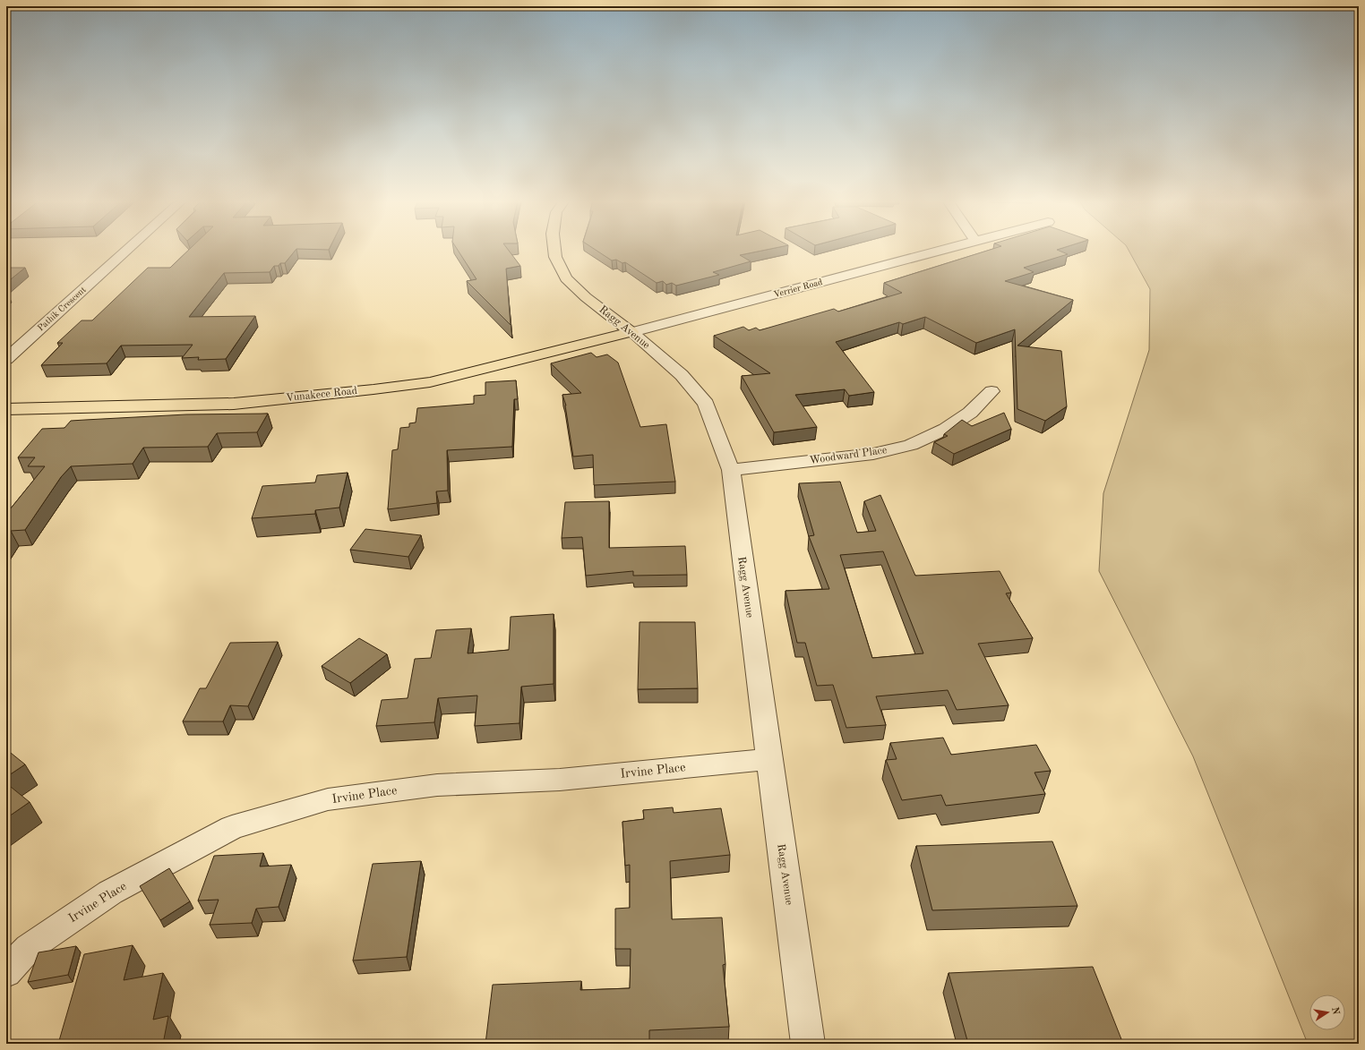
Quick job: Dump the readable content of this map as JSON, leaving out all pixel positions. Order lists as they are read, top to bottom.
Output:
{
  "streets": {
    "main road": ["Ragg Avenue", "Vunakece Road"],
    "street": [
      "Verrier Road",
      "Pathik Crescent",
      "Woodward Place",
      "Irvine Place"
    ]
  },
  "crossings": [
    ["Verrier Road", "Ragg Avenue"],
    ["Verrier Road", "Vunakece Road"],
    ["Ragg Avenue", "Vunakece Road"],
    ["Ragg Avenue", "Woodward Place"],
    ["Ragg Avenue", "Irvine Place"]
  ],
  "north": "right"
}
